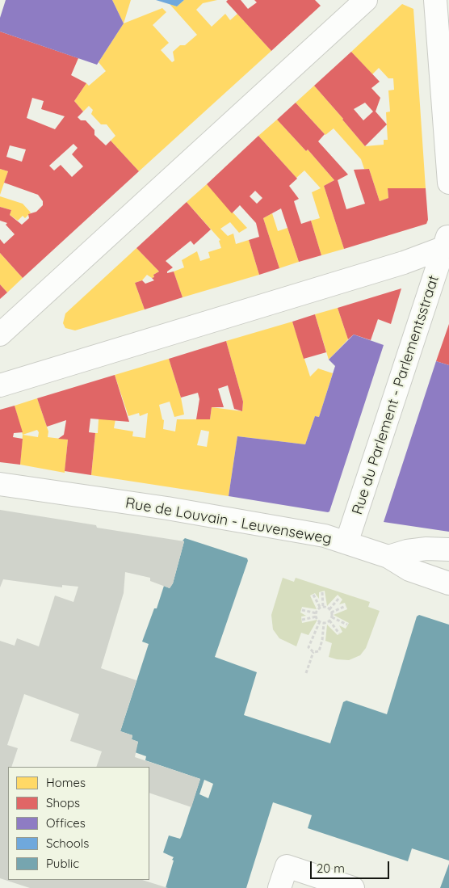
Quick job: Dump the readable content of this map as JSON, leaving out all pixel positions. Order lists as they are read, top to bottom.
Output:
{
  "streets": {
    "street": ["Rue du Parlement - Parlementsstraat", "Rue de Louvain - Leuvenseweg"]
  },
  "crossings": [
    ["Rue du Parlement - Parlementsstraat", "Rue de Louvain - Leuvenseweg"]
  ],
  "legend": [
    "Homes",
    "Shops",
    "Offices",
    "Schools",
    "Public"
  ],
  "scale_bar": "20 m"
}
